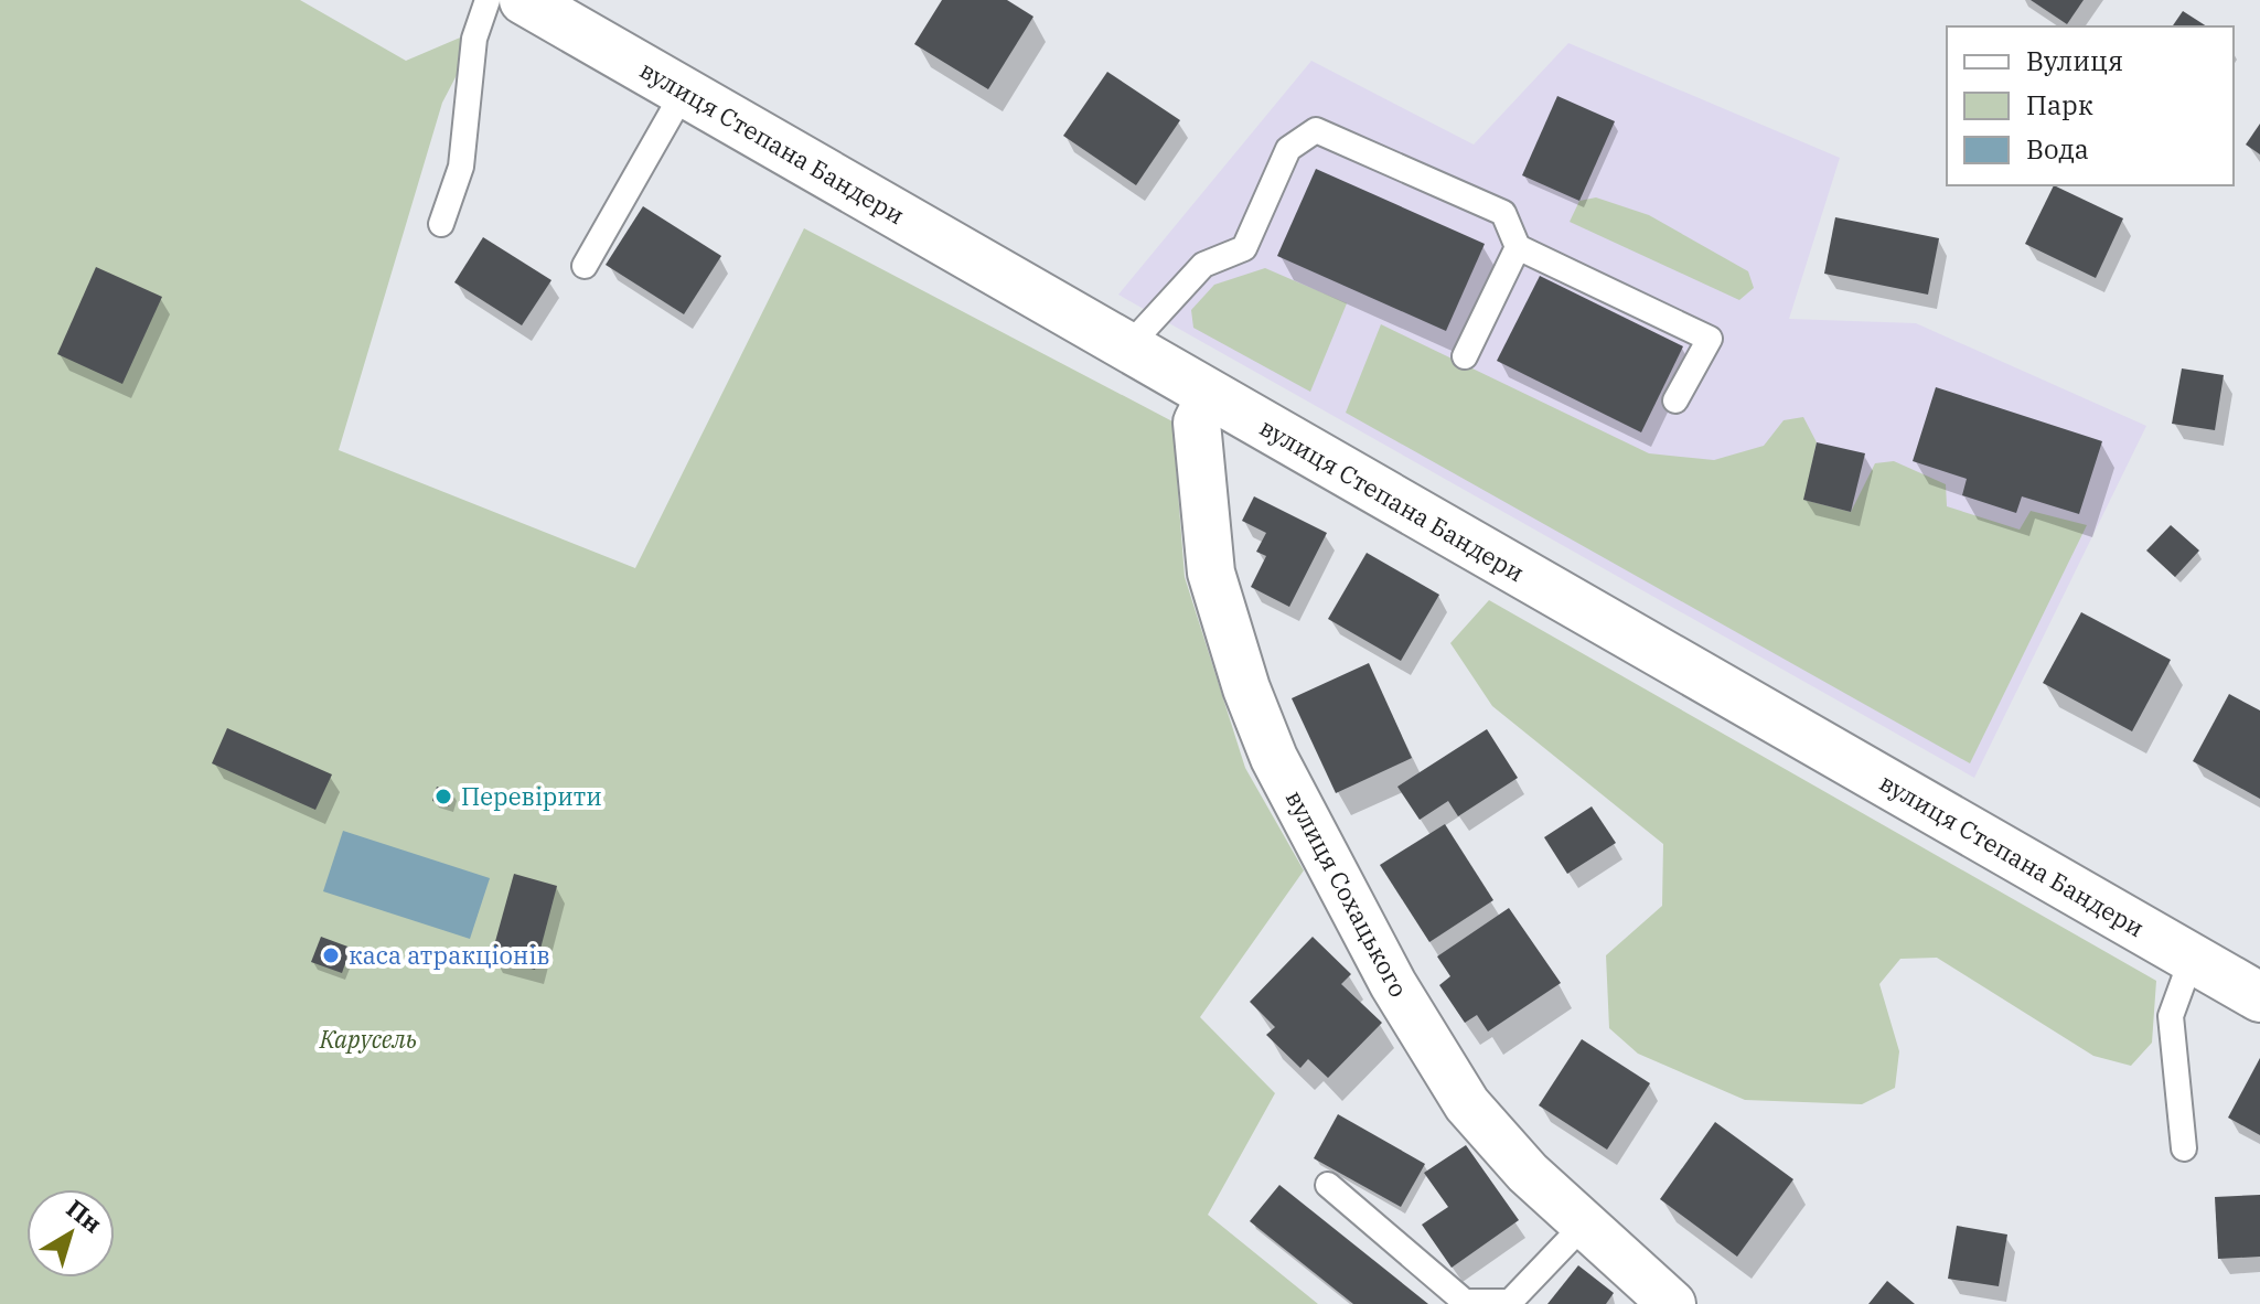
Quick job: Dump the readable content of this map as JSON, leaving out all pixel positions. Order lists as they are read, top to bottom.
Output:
{
  "streets": {
    "main road": ["вулиця Степана Бандери"],
    "street": ["вулиця Сохацького"]
  },
  "crossings": [
    ["вулиця Степана Бандери", "вулиця Сохацького"]
  ],
  "parks": ["Карусель"],
  "places": ["Перевірити", "каса атракціонів"],
  "legend": ["Вулиця", "Парк", "Вода"],
  "north": "top right"
}
